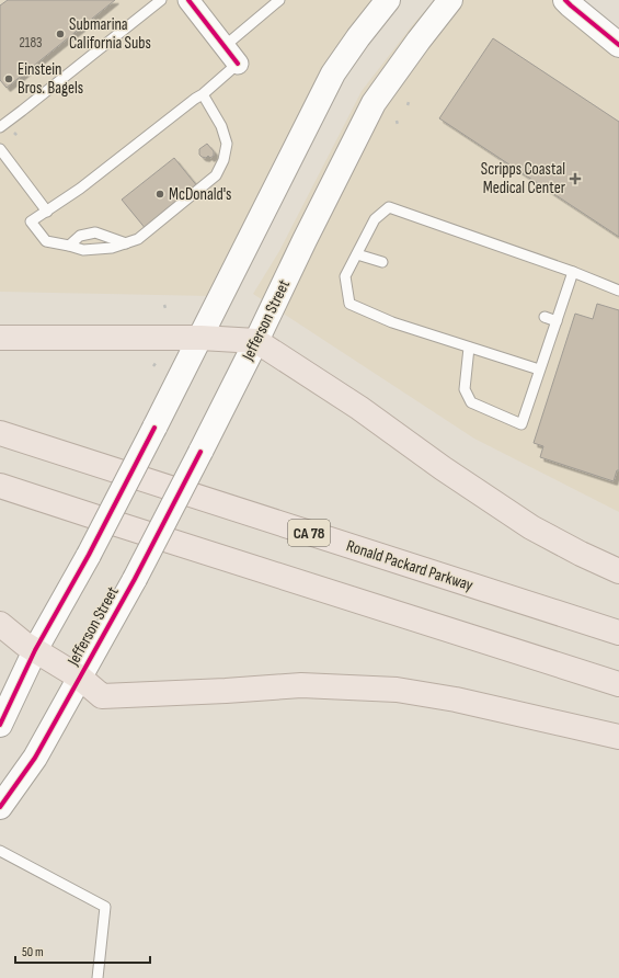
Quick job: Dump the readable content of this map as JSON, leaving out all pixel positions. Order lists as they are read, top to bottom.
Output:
{
  "streets": {
    "highway": ["CA 78", "Ronald Packard Parkway"],
    "main road": ["Jefferson Street"]
  },
  "places": {
    "other": ["Submarina California Subs", "Einstein Bros. Bagels", "McDonald's"],
    "health": ["Scripps Coastal Medical Center"]
  },
  "house_numbers": ["2183"],
  "scale_bar": "50 m"
}
